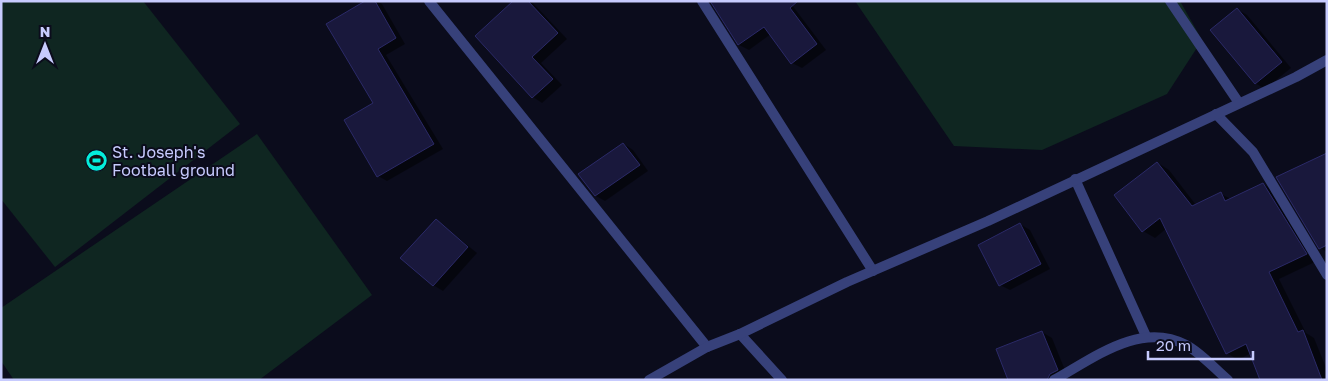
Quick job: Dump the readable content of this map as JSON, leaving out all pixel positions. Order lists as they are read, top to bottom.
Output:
{
  "places": {
    "sports": ["St. Joseph's Football ground"]
  },
  "scale_bar": "20 m",
  "north": "top"
}
